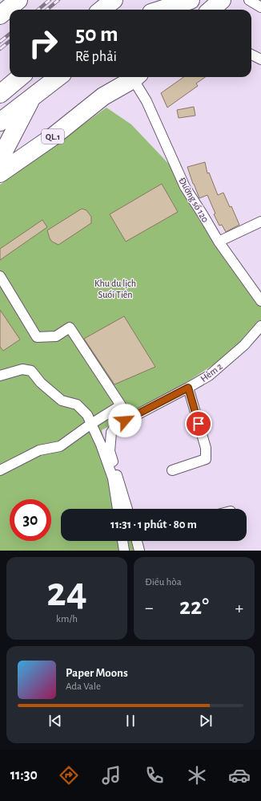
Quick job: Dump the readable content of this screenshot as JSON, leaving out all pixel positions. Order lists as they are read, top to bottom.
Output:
{
  "streets": {
    "highway": ["QL.1"],
    "street": ["Đường số 120", "Hẻm 2"]
  },
  "parks": ["Khu du lịch Suối Tiên"],
  "page": {
    "turn": ["50 m", "Rẽ phải"],
    "limit": "30",
    "trip": "11:31 · 1 phút · 80 m",
    "tile": [
      ["24", "km/h"],
      "Điều hòa"
    ],
    "heat": ["−", "22°", "+"],
    "song": ["Paper Moons", "Ada Vale"],
    "tabs": "11:30"
  }
}
